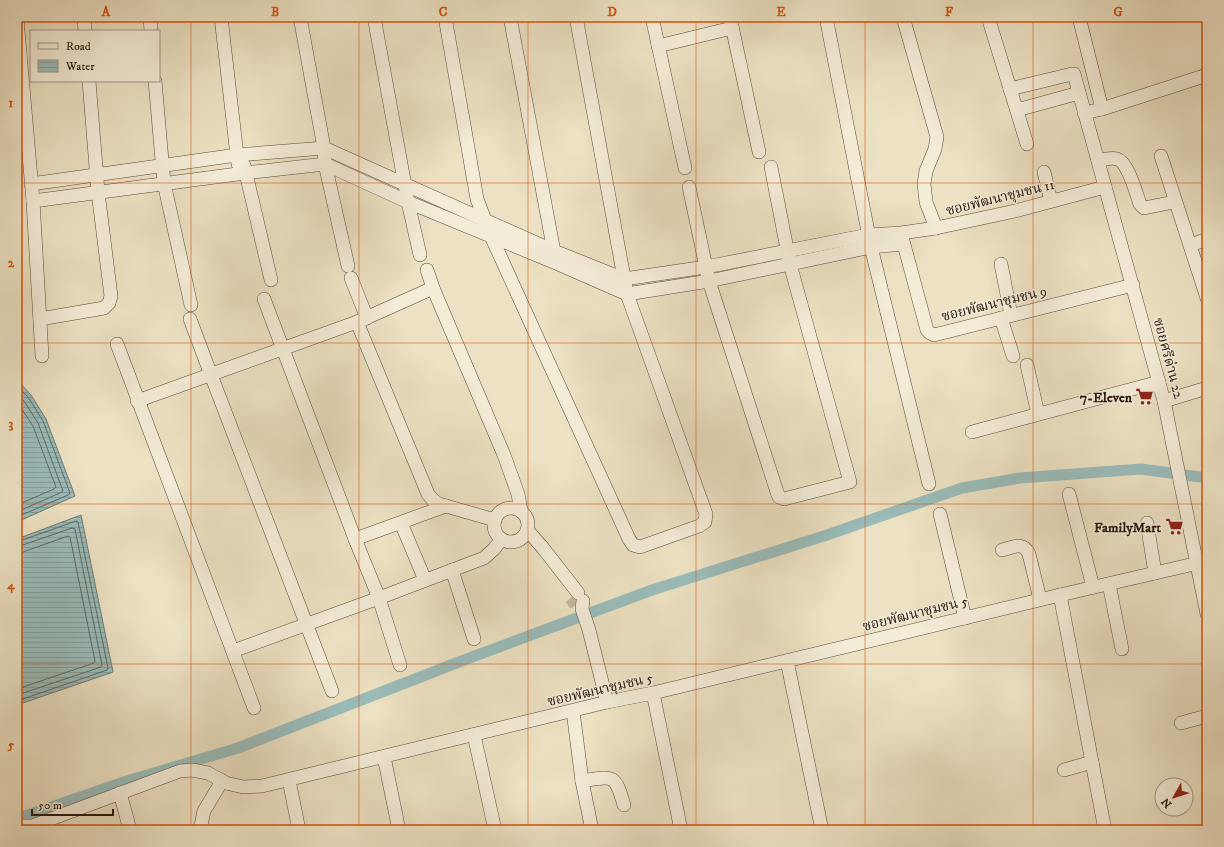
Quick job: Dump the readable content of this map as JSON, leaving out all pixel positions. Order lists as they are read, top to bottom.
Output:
{
  "streets": {
    "street": [
      "ซอยพัฒนาชุมชน 11",
      "ซอยพัฒนาชุมชน 9",
      "ซอยศรีด่าน 22",
      "ซอยพัฒนาชุมชน 5"
    ]
  },
  "crossings": [
    ["ซอยพัฒนาชุมชน 11", "ซอยพัฒนาชุมชน 9"],
    ["ซอยพัฒนาชุมชน 11", "ซอยศรีด่าน 22"],
    ["ซอยพัฒนาชุมชน 9", "ซอยศรีด่าน 22"],
    ["ซอยศรีด่าน 22", "ซอยพัฒนาชุมชน 5"]
  ],
  "places": {
    "supermarket": ["7-Eleven", "FamilyMart"]
  },
  "legend": ["Road", "Water"],
  "scale_bar": "50 m",
  "north": "bottom left",
  "grid": {
    "columns": [
      "A",
      "B",
      "C",
      "D",
      "E",
      "F",
      "G"
    ],
    "rows": [
      "1",
      "2",
      "3",
      "4",
      "5"
    ]
  }
}
